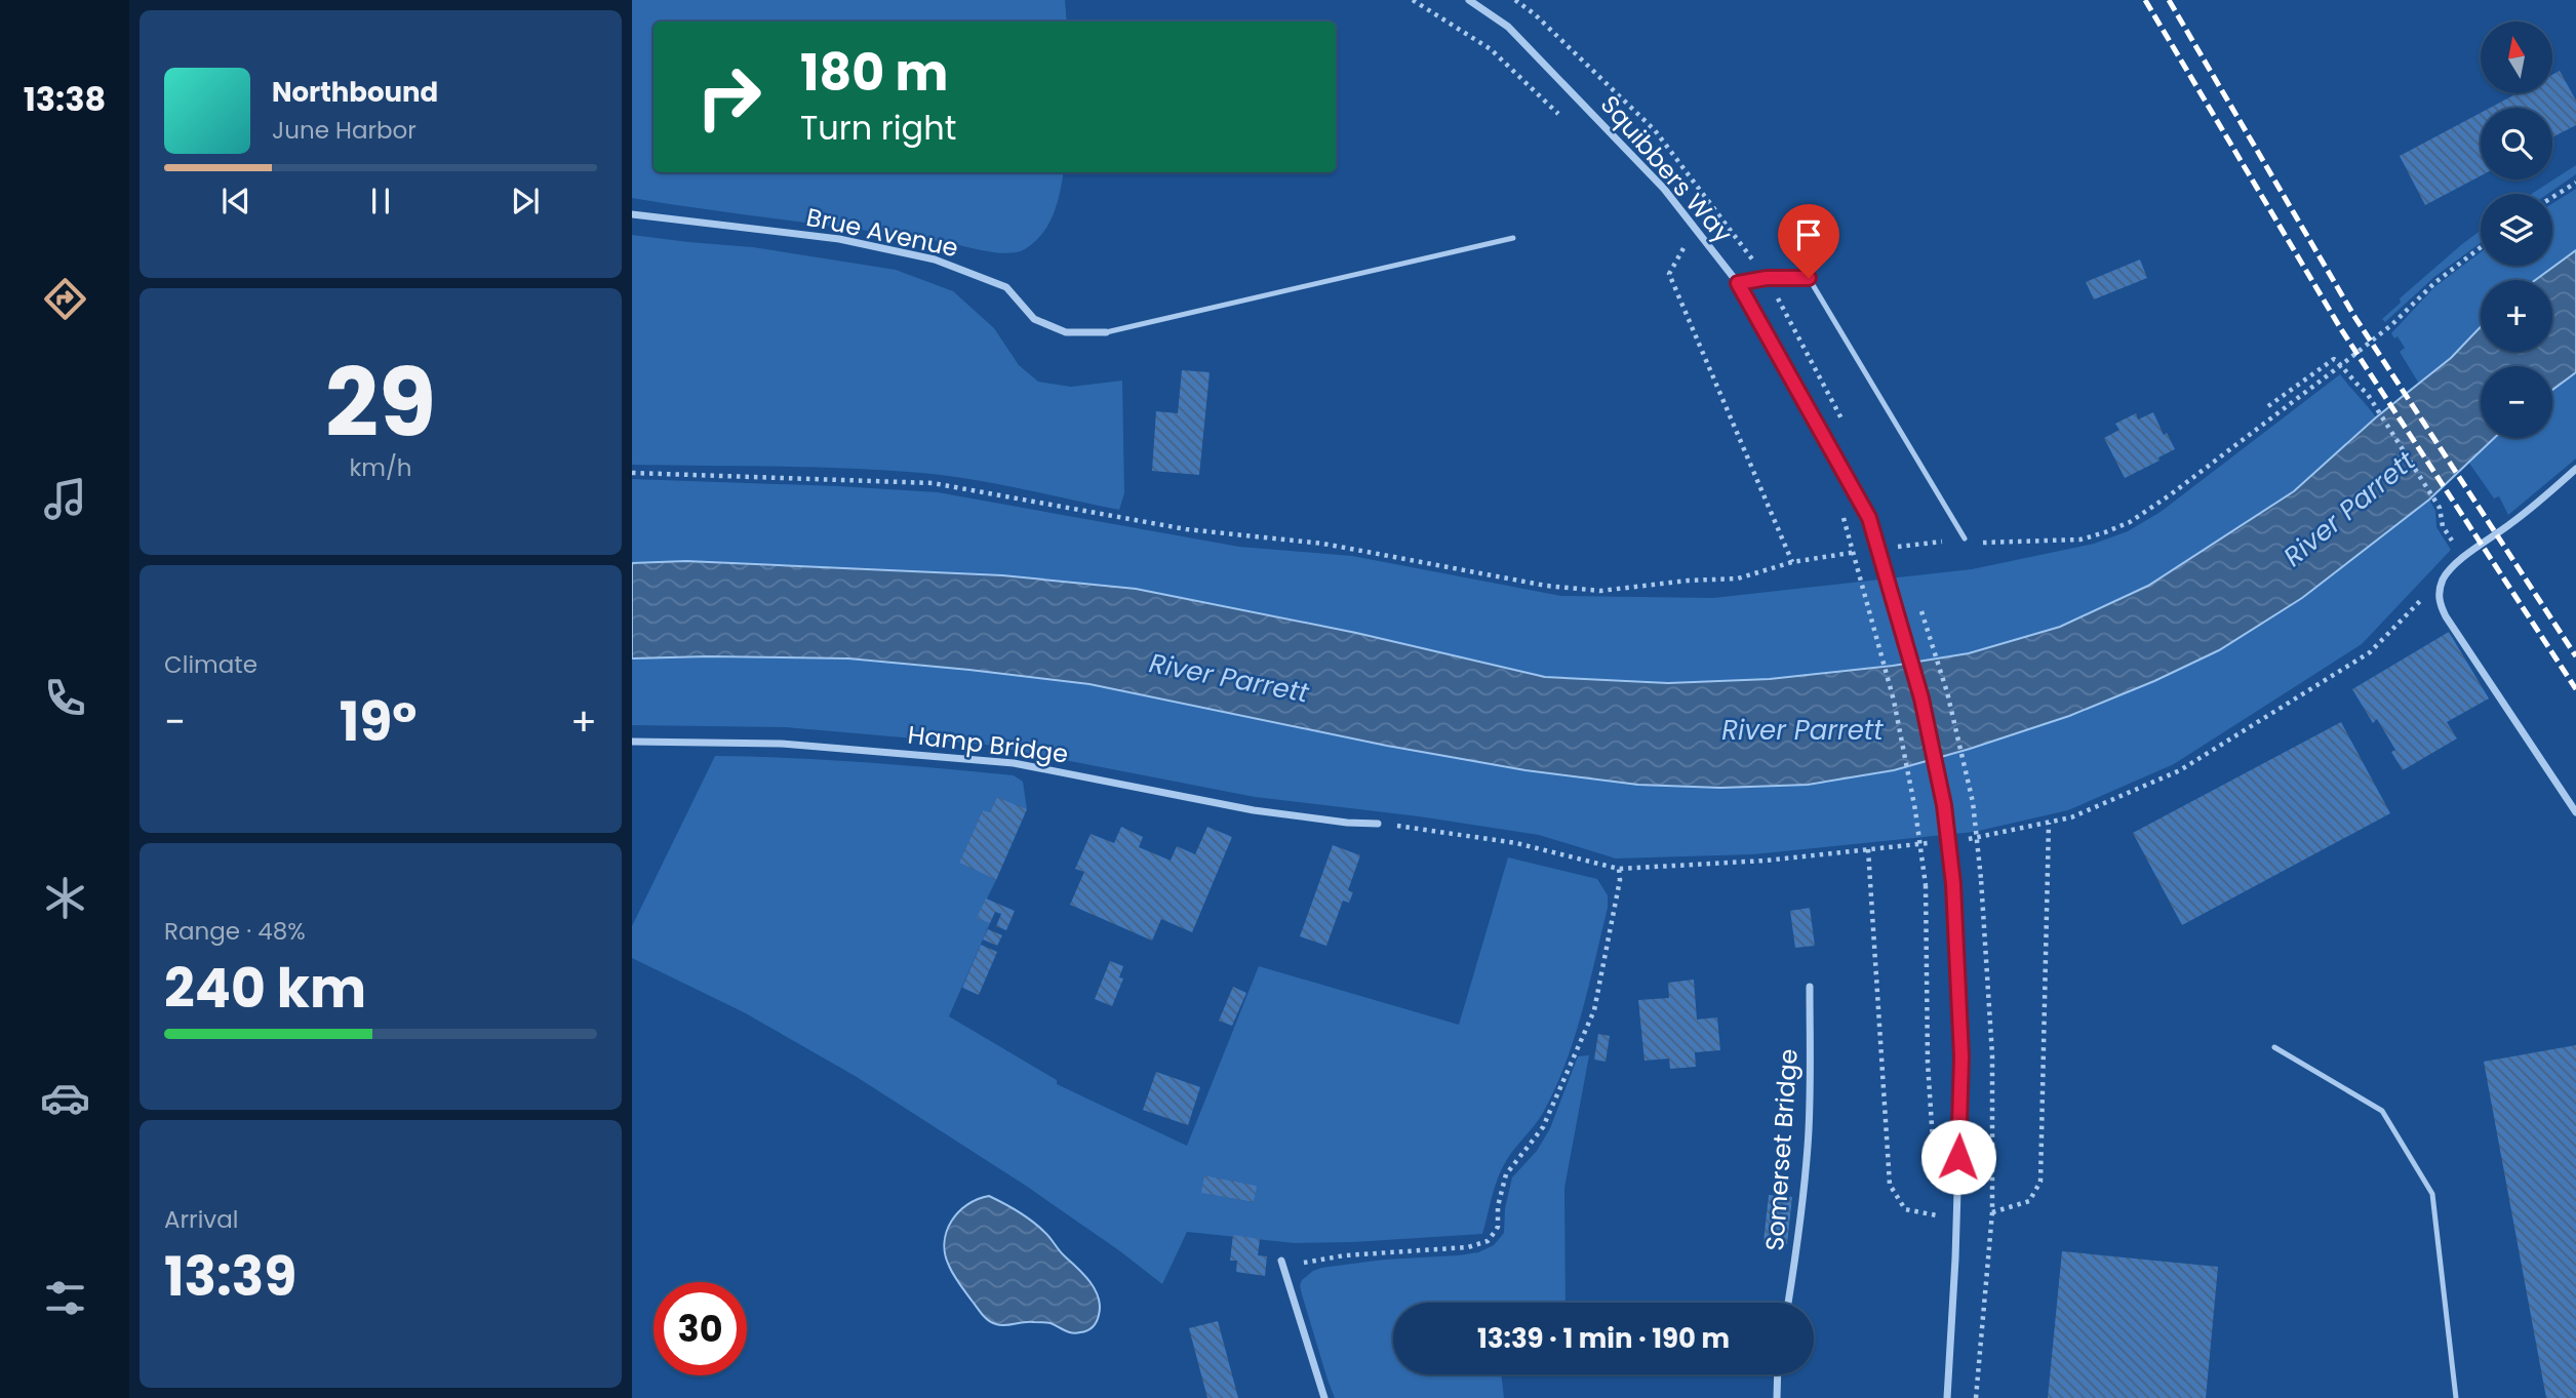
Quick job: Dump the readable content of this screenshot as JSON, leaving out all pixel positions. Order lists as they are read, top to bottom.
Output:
{
  "streets": {
    "street": [
      "Squibbers Way",
      "Brue Avenue",
      "Hamp Bridge",
      "Somerset Bridge"
    ]
  },
  "water": ["River Parrett"],
  "north": "top",
  "page": {
    "tabs": "13:38",
    "map_buttons": ["+", "−"],
    "turn": ["180 m", "Turn right"],
    "song": ["Northbound", "June Harbor"],
    "tile": [
      ["29", "km/h"],
      "Climate",
      ["Range · 48%", "240 km"],
      ["Arrival", "13:39"]
    ],
    "heat": ["−", "19°", "+"],
    "limit": "30",
    "trip": "13:39 · 1 min · 190 m"
  }
}
